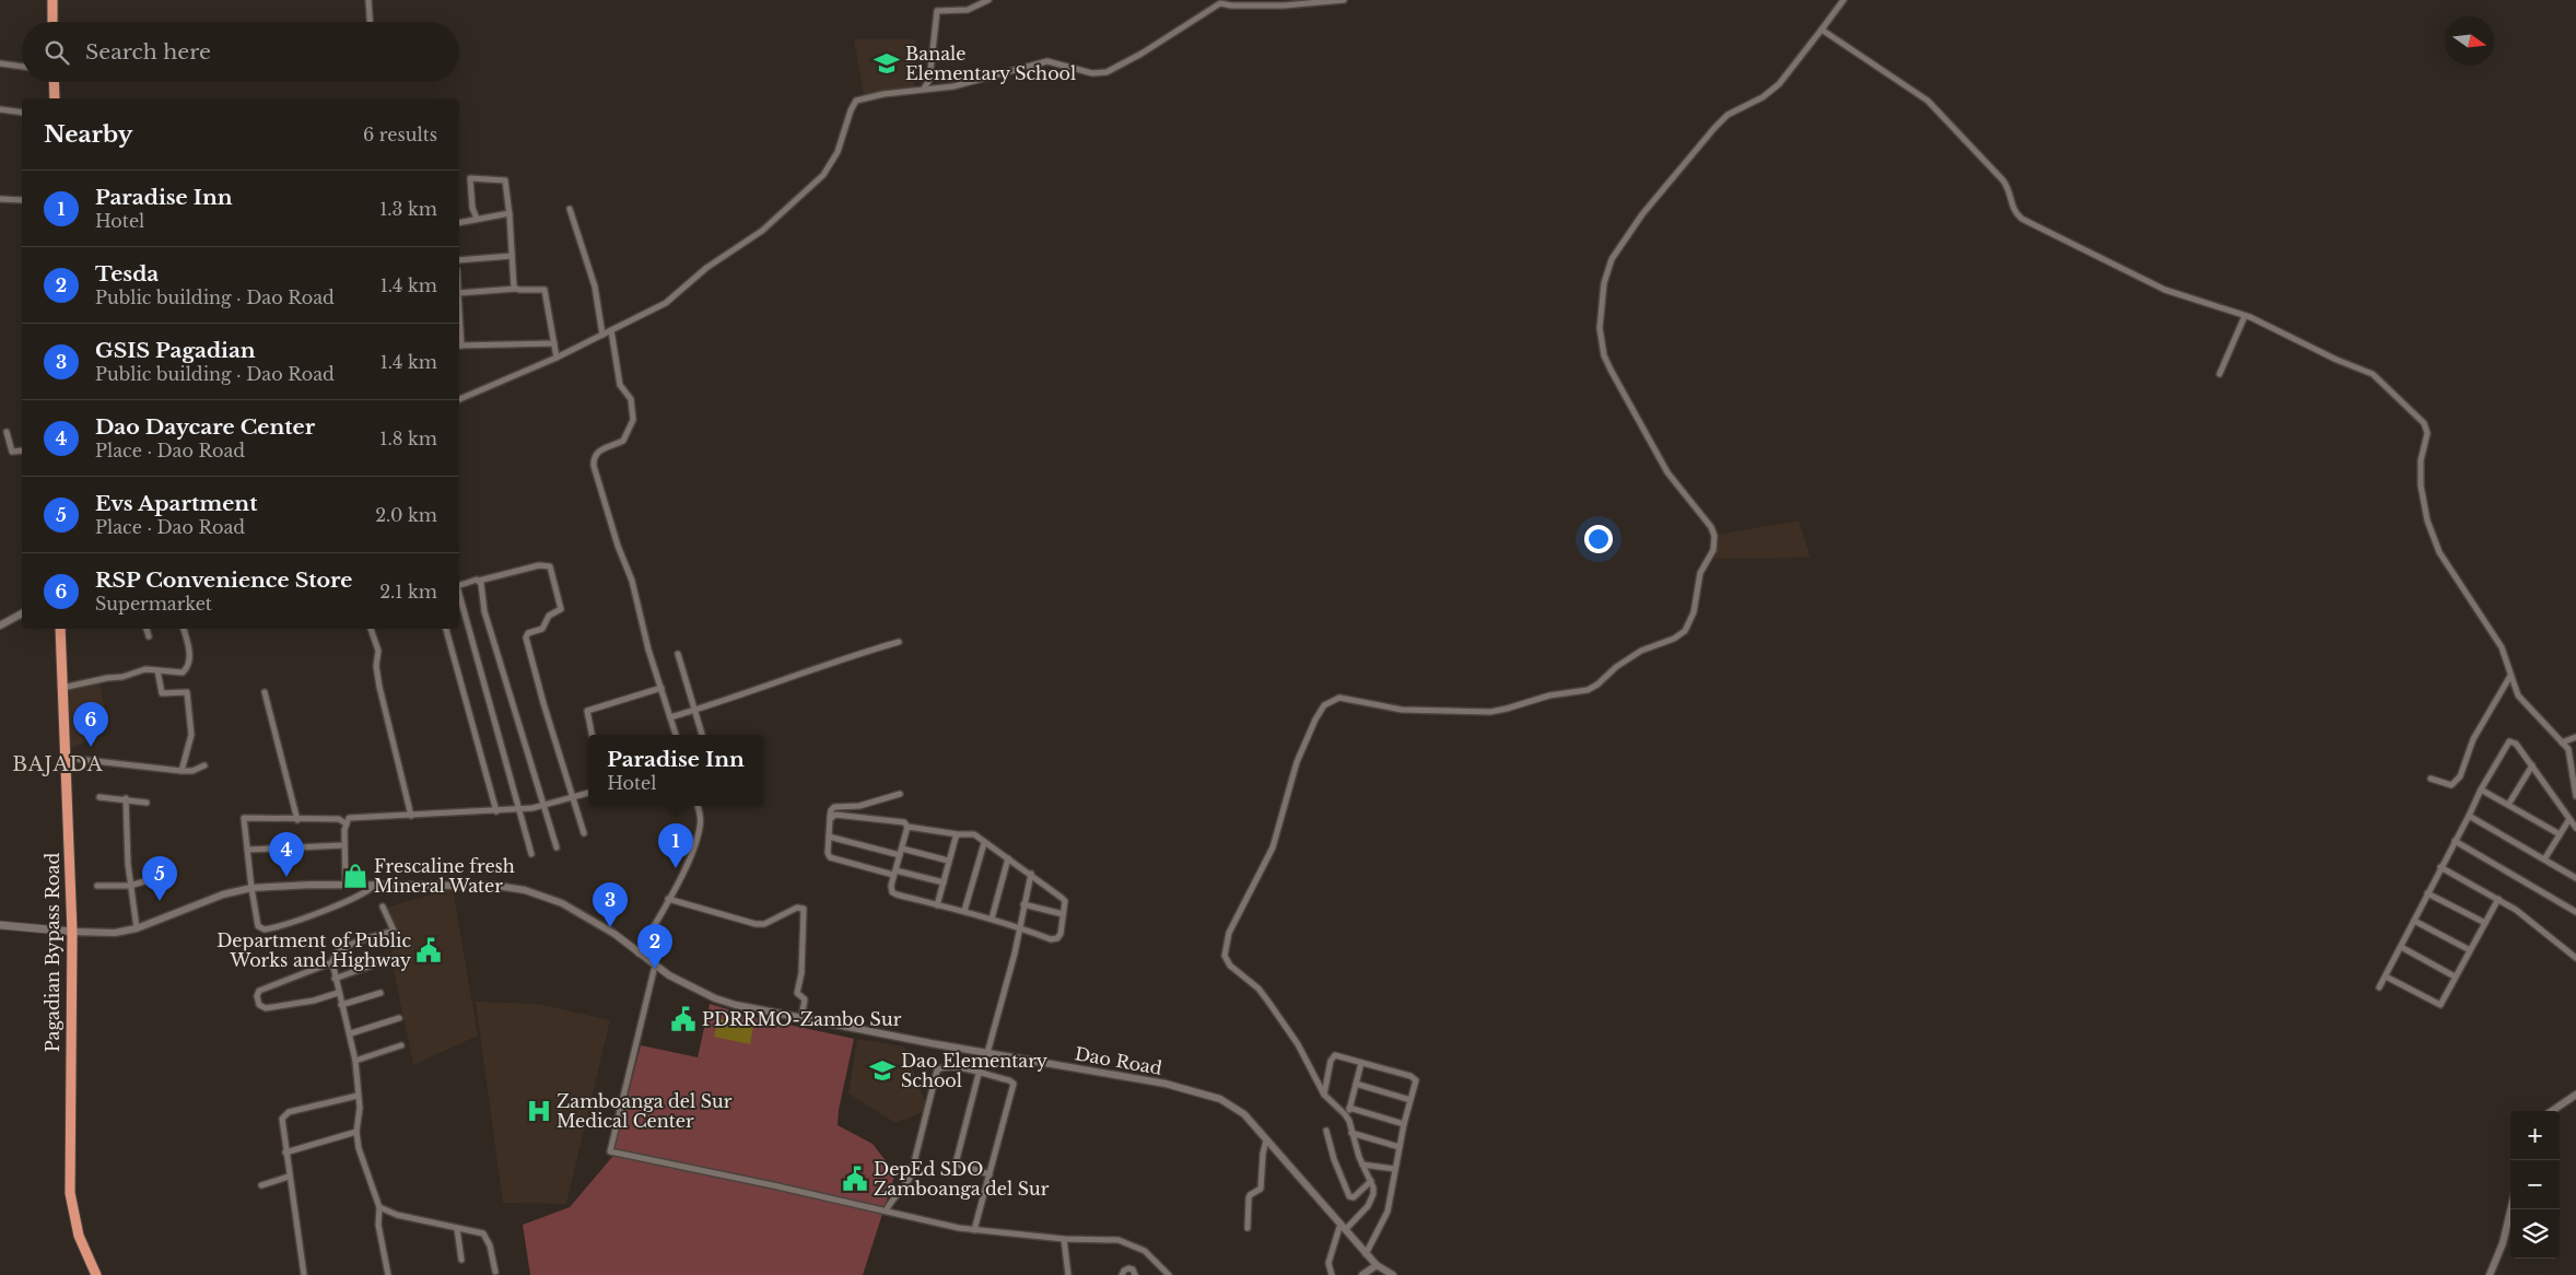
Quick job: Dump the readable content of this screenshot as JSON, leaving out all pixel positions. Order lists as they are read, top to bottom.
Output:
{
  "streets": {
    "highway": ["Pagadian Bypass Road"],
    "street": ["Dao Road"]
  },
  "crossings": [
    ["Pagadian Bypass Road", "Dao Road"]
  ],
  "districts": ["BAJADA"],
  "places": {
    "school or university": ["Banale Elementary School", "Dao Elementary School"],
    "shop": ["Frescaline fresh Mineral Water"],
    "public building": ["Department of Public Works and Highway", "PDRRMO-Zambo Sur", "DepEd SDO Zamboanga del Sur"],
    "hospital": ["Zamboanga del Sur Medical Center"]
  },
  "north": "right",
  "page": {
    "search": "Search here",
    "heading": ["Nearby", "6 results"],
    "list": [
      {
        "mark": "1",
        "name": "Paradise Inn",
        "note": "Hotel",
        "value": "1.3 km"
      },
      {
        "mark": "2",
        "name": "Tesda",
        "note": "Public building · Dao Road",
        "value": "1.4 km"
      },
      {
        "mark": "3",
        "name": "GSIS Pagadian",
        "note": "Public building · Dao Road",
        "value": "1.4 km"
      },
      {
        "mark": "4",
        "name": "Dao Daycare Center",
        "note": "Place · Dao Road",
        "value": "1.8 km"
      },
      {
        "mark": "5",
        "name": "Evs Apartment",
        "note": "Place · Dao Road",
        "value": "2.0 km"
      },
      {
        "mark": "6",
        "name": "RSP Convenience Store",
        "note": "Supermarket",
        "value": "2.1 km"
      }
    ],
    "pins": [
      "6",
      "1",
      "4",
      "5",
      "3",
      "2"
    ],
    "popup": ["Paradise Inn", "Hotel"],
    "map_buttons": ["+", "−"]
  }
}
